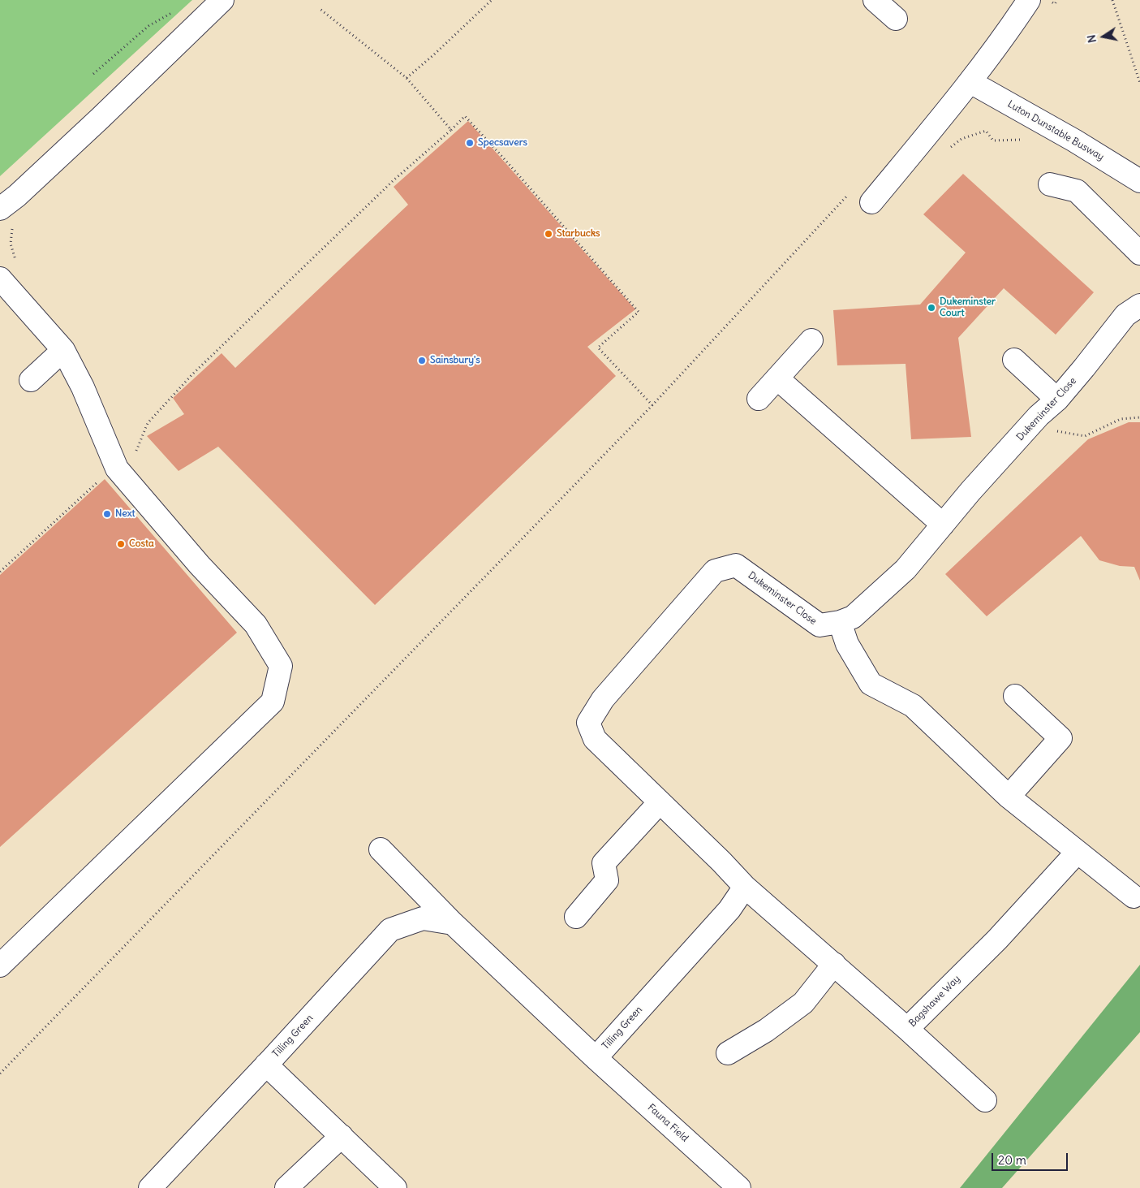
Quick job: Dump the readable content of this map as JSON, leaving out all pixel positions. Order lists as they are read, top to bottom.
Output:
{
  "streets": {
    "street": [
      "Luton Dunstable Busway",
      "Dukeminster Close",
      "Bagshawe Way",
      "Tilling Green",
      "Fauna Field"
    ]
  },
  "crossings": [
    ["Dukeminster Close", "Bagshawe Way"],
    ["Dukeminster Close", "Tilling Green"],
    ["Bagshawe Way", "Tilling Green"],
    ["Tilling Green", "Fauna Field"]
  ],
  "places": [
    "Specsavers",
    "Starbucks",
    "Dukeminster Court",
    "Sainsbury's",
    "Next",
    "Costa"
  ],
  "scale_bar": "20 m",
  "north": "left"
}
